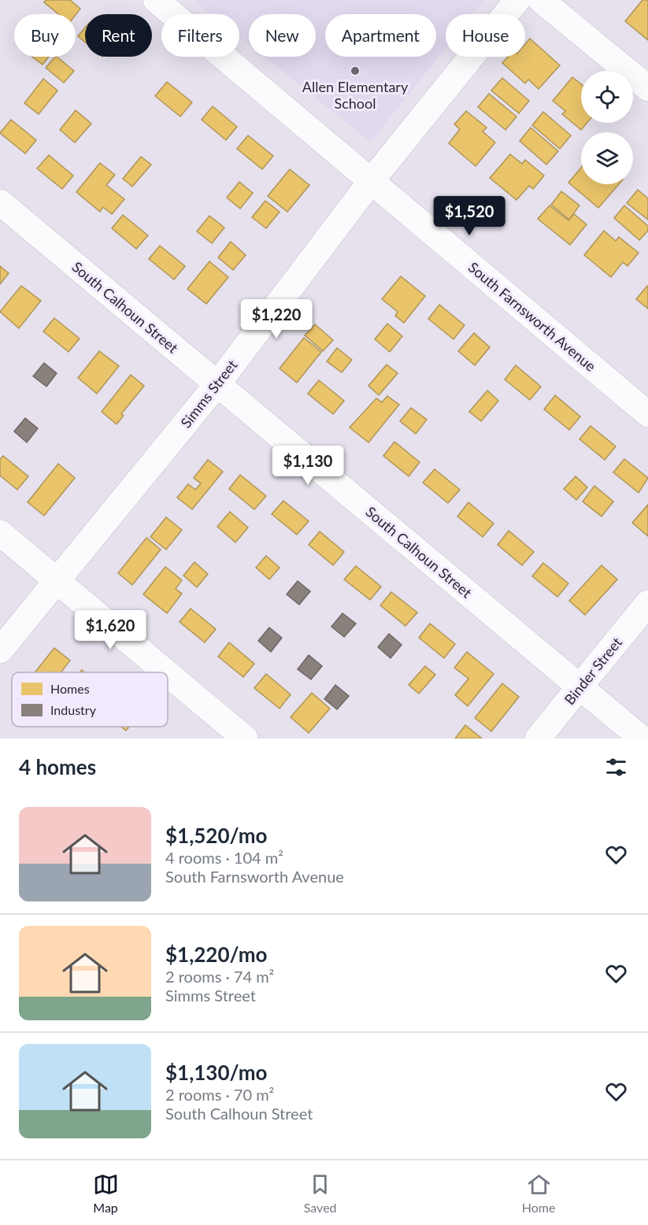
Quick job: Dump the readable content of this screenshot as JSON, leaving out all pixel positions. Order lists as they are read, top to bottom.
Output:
{
  "streets": {
    "street": [
      "South Calhoun Street",
      "South Farnsworth Avenue",
      "Simms Street",
      "Binder Street"
    ]
  },
  "crossings": [
    ["South Calhoun Street", "Simms Street"],
    ["South Calhoun Street", "Binder Street"],
    ["South Farnsworth Avenue", "Simms Street"]
  ],
  "places": ["Allen Elementary School"],
  "legend": ["Homes", "Industry"],
  "page": {
    "chip": [
      "Buy",
      "Rent",
      "Filters",
      "New",
      "Apartment",
      "House"
    ],
    "price": [
      "$1,520",
      "$1,220",
      "$1,130",
      "$1,620"
    ],
    "heading": "4 homes",
    "list": [
      {
        "name": "$1,520/mo",
        "note": "4 rooms · 104 m² · South Farnsworth Avenue"
      },
      {
        "name": "$1,220/mo",
        "note": "2 rooms · 74 m² · Simms Street"
      },
      {
        "name": "$1,130/mo",
        "note": "2 rooms · 70 m² · South Calhoun Street"
      }
    ],
    "tabs": ["Map", "Saved", "Home"]
  }
}
